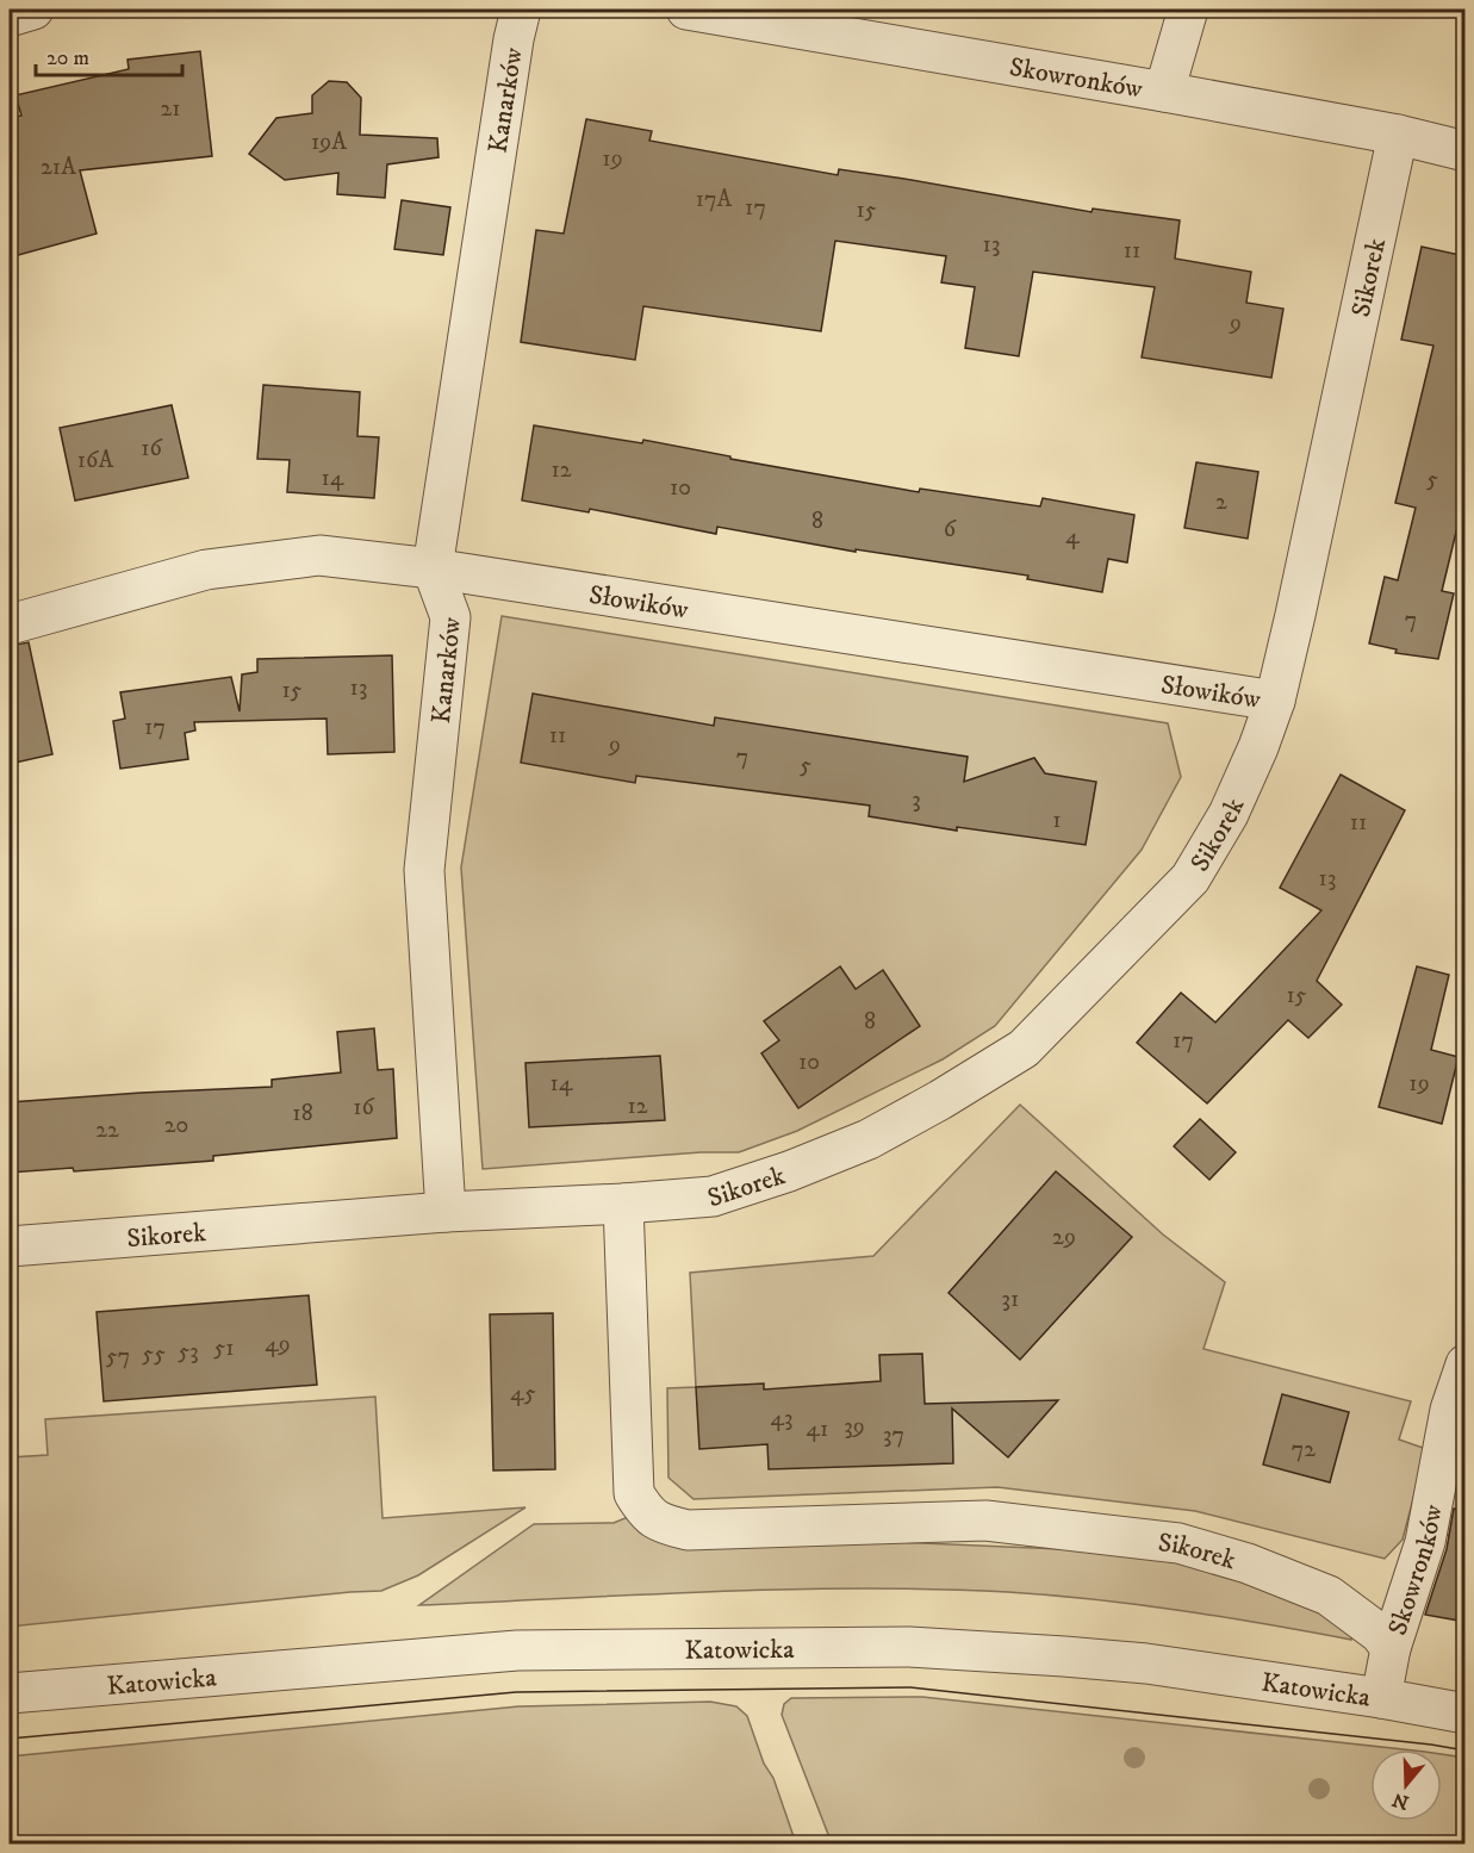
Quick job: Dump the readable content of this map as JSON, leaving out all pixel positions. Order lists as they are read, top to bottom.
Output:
{
  "streets": {
    "street": [
      "Skowronków",
      "Kanarków",
      "Sikorek",
      "Słowików",
      "Katowicka"
    ]
  },
  "crossings": [
    ["Skowronków", "Sikorek"],
    ["Kanarków", "Sikorek"],
    ["Kanarków", "Słowików"],
    ["Sikorek", "Słowików"]
  ],
  "house_numbers": [
    "21",
    "19A",
    "19",
    "21A",
    "17A",
    "17",
    "15",
    "13",
    "11",
    "9",
    "16",
    "16A",
    "12",
    "14",
    "5",
    "10",
    "2",
    "8",
    "6",
    "4",
    "7",
    "13",
    "15",
    "17",
    "11",
    "9",
    "7",
    "5",
    "3",
    "1",
    "11",
    "13",
    "15",
    "8",
    "17",
    "10",
    "14",
    "19",
    "12",
    "16",
    "18",
    "20",
    "22",
    "29",
    "31",
    "49",
    "51",
    "53",
    "55",
    "57",
    "45",
    "43",
    "39",
    "41",
    "37",
    "72"
  ],
  "scale_bar": "20 m",
  "north": "bottom"
}
